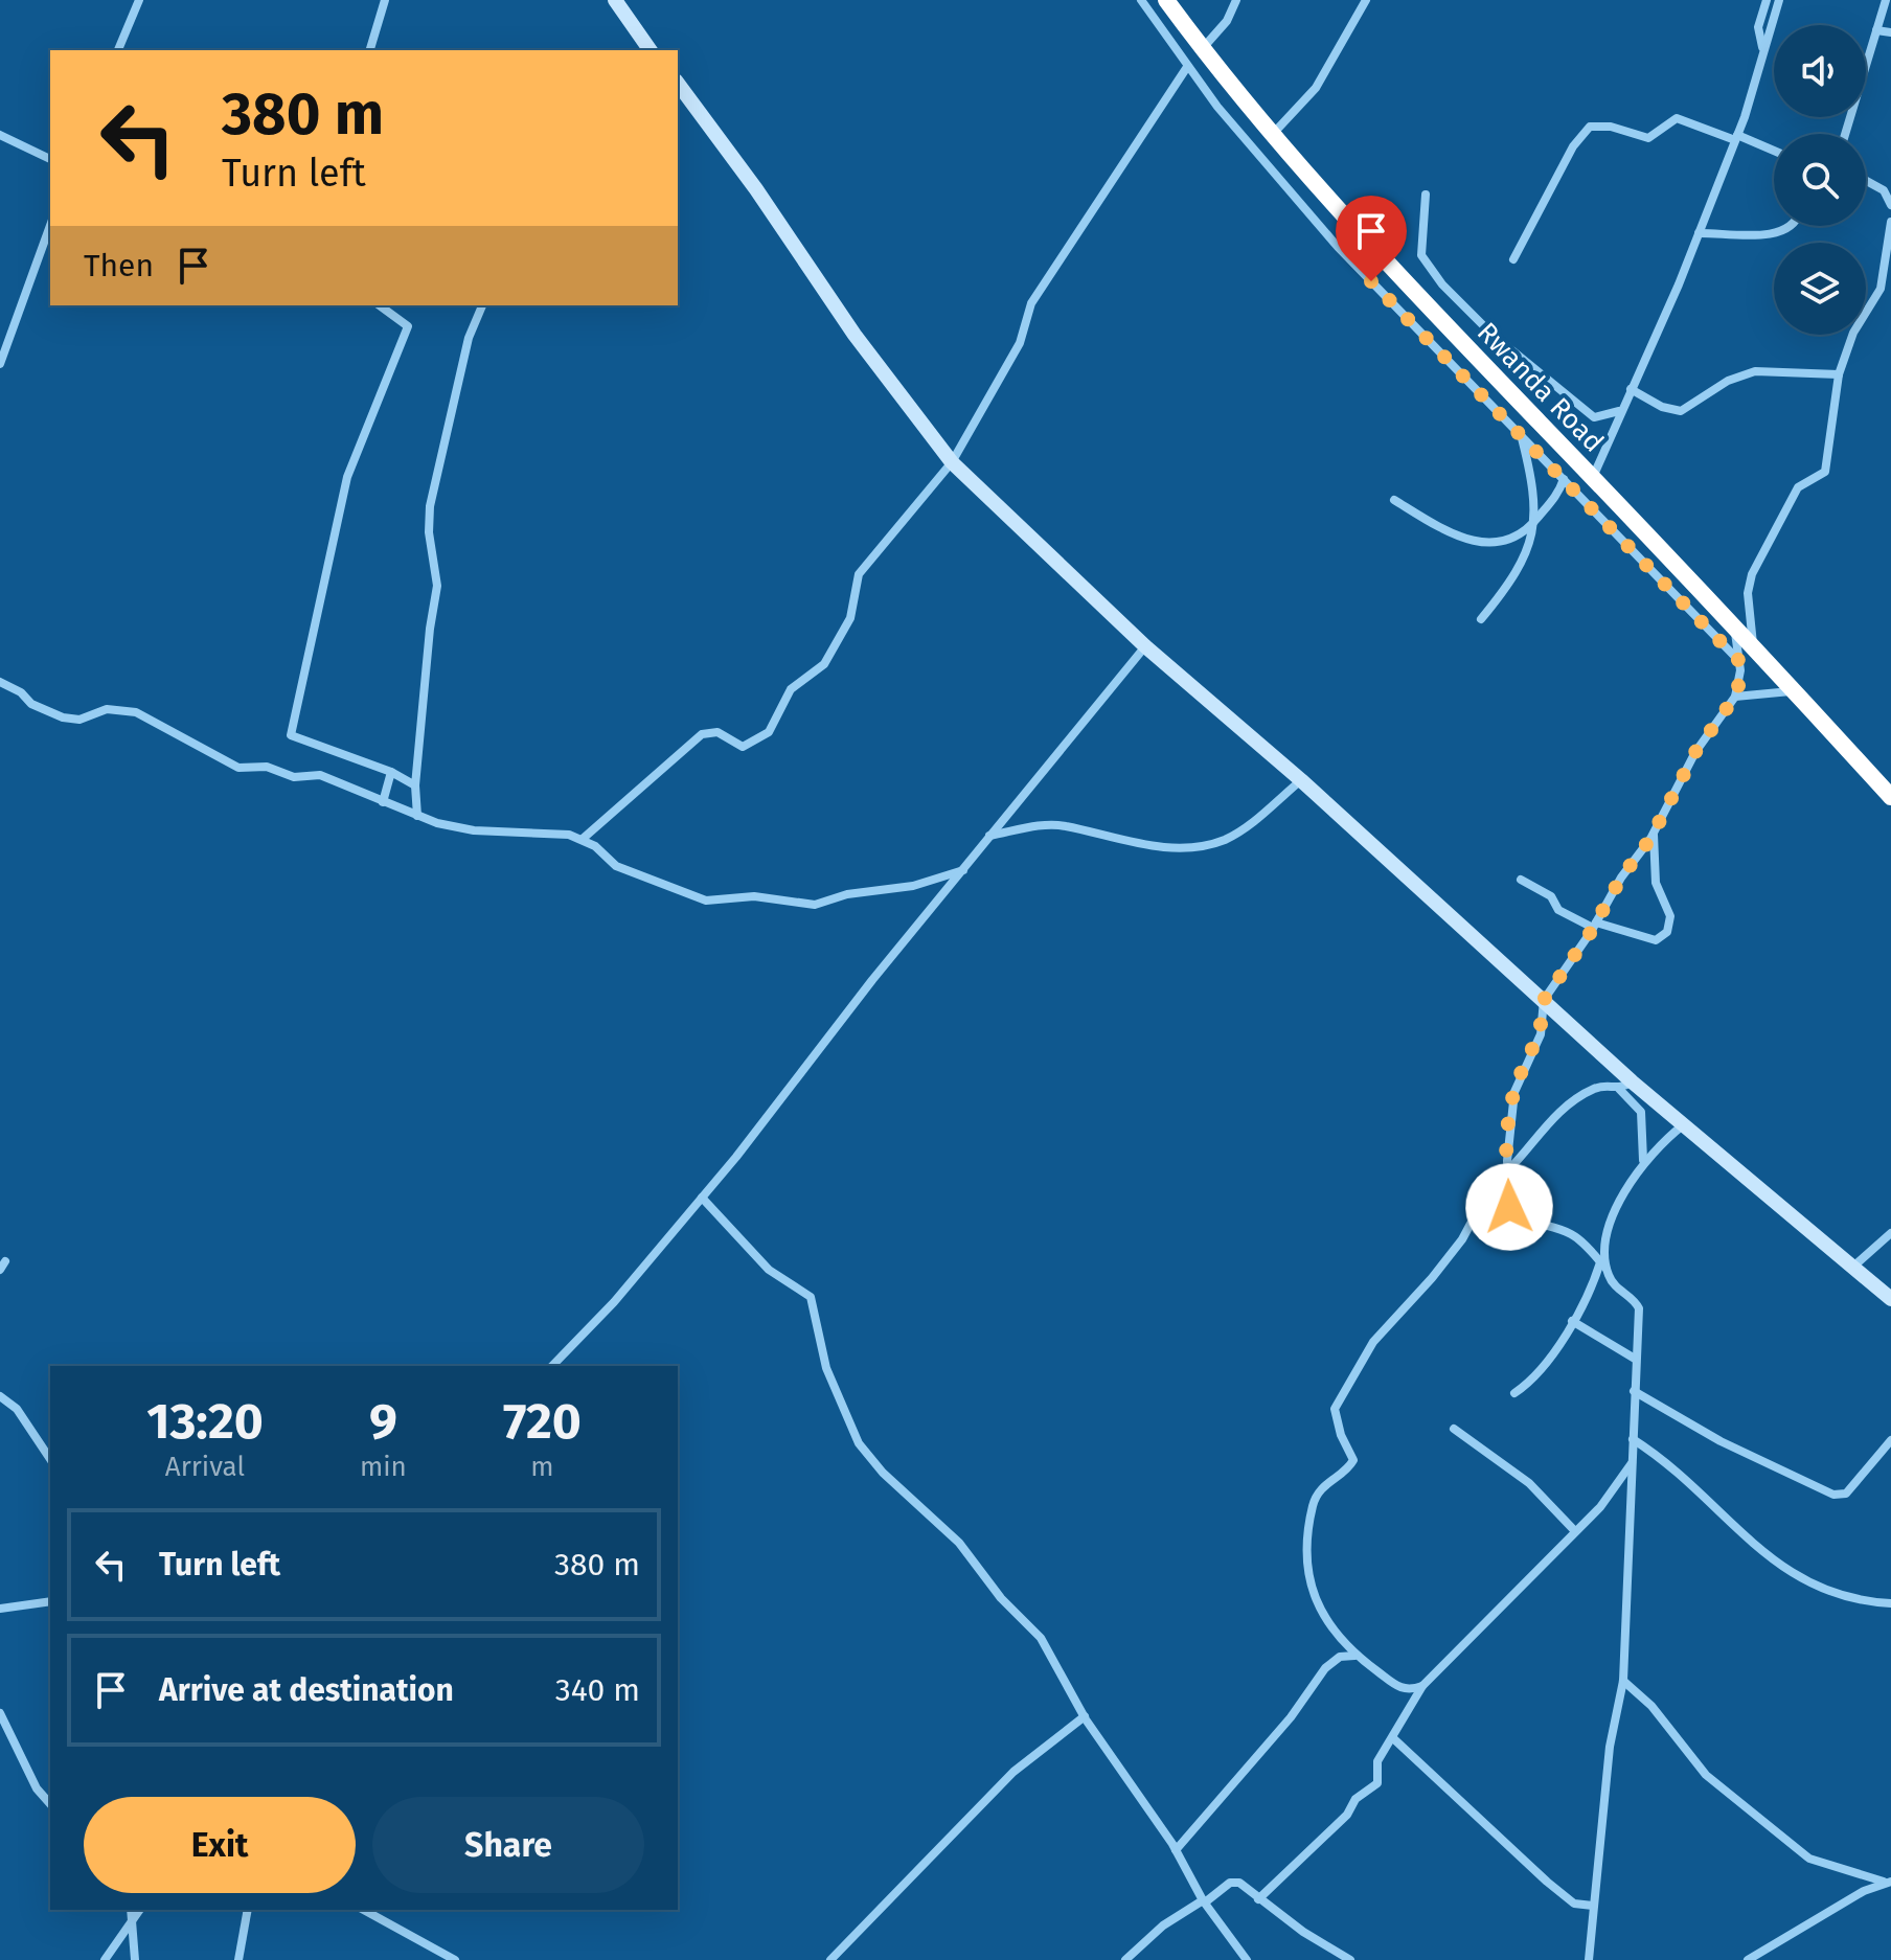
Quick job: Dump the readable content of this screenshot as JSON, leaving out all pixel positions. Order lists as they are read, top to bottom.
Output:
{
  "streets": {
    "highway": ["Rwanda Road"]
  },
  "page": {
    "turn": ["380 m", "Turn left"],
    "then": "Then",
    "eta": [
      "13:20",
      "Arrival",
      "9",
      "min",
      "720",
      "m"
    ],
    "list": [
      {
        "name": "Turn left",
        "value": "380 m"
      },
      {
        "name": "Arrive at destination",
        "value": "340 m"
      }
    ],
    "buttons": ["Exit", "Share"]
  }
}
